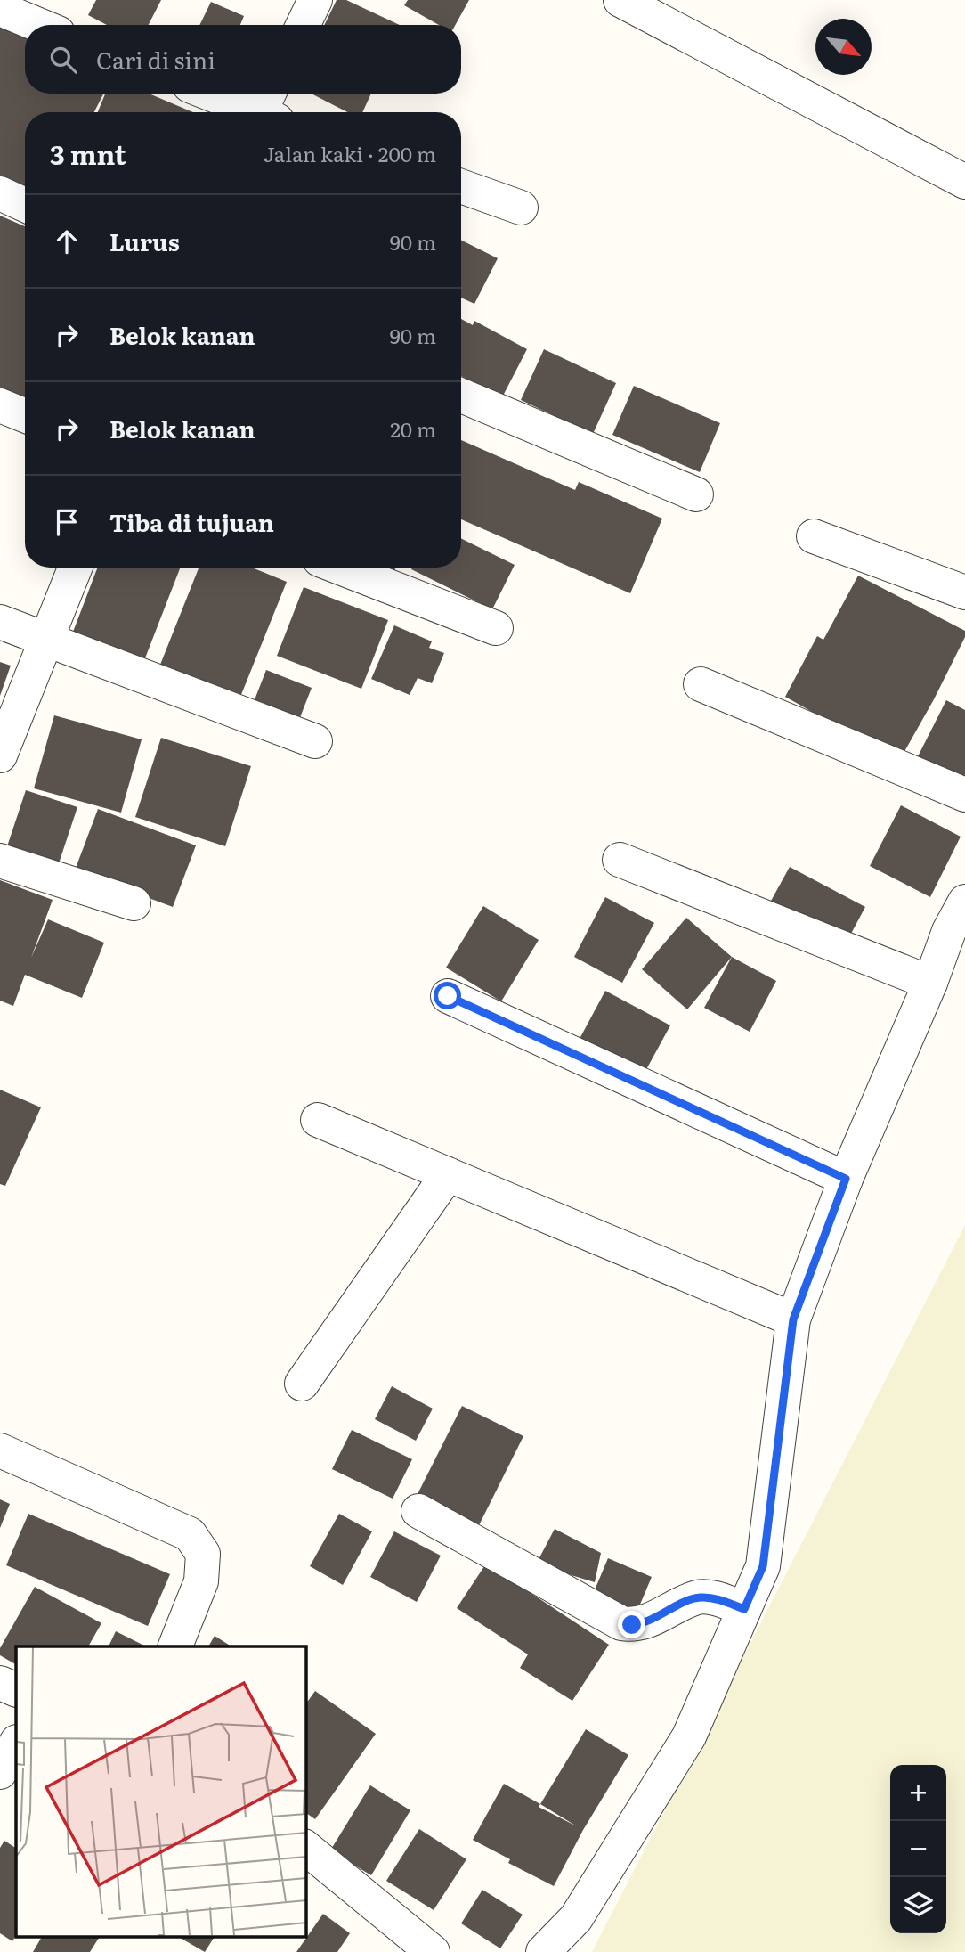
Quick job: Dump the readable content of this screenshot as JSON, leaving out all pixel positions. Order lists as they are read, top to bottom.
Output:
{
  "north": "bottom right",
  "page": {
    "search": "Cari di sini",
    "heading": ["3 mnt", "Jalan kaki · 200 m"],
    "list": [
      ["Lurus", "90 m"],
      ["Belok kanan", "90 m"],
      ["Belok kanan", "20 m"],
      "Tiba di tujuan"
    ],
    "map_buttons": ["+", "−"]
  }
}
